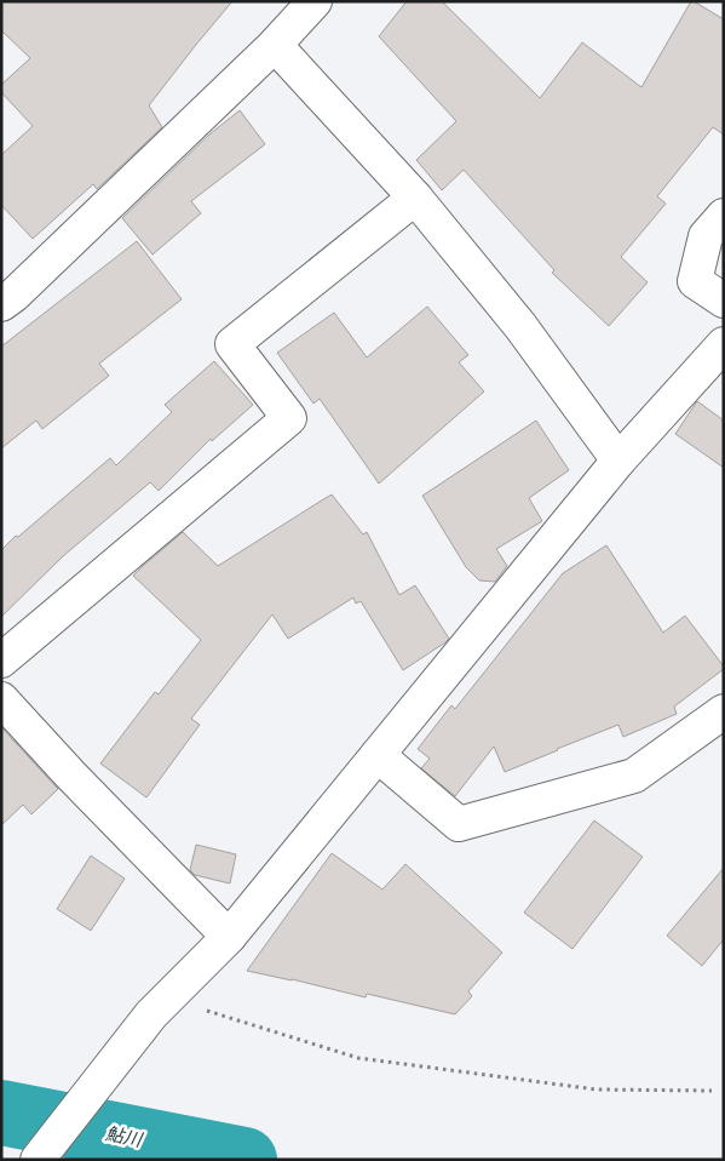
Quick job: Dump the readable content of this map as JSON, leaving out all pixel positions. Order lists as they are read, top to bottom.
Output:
{
  "water": ["鮎川"]
}
